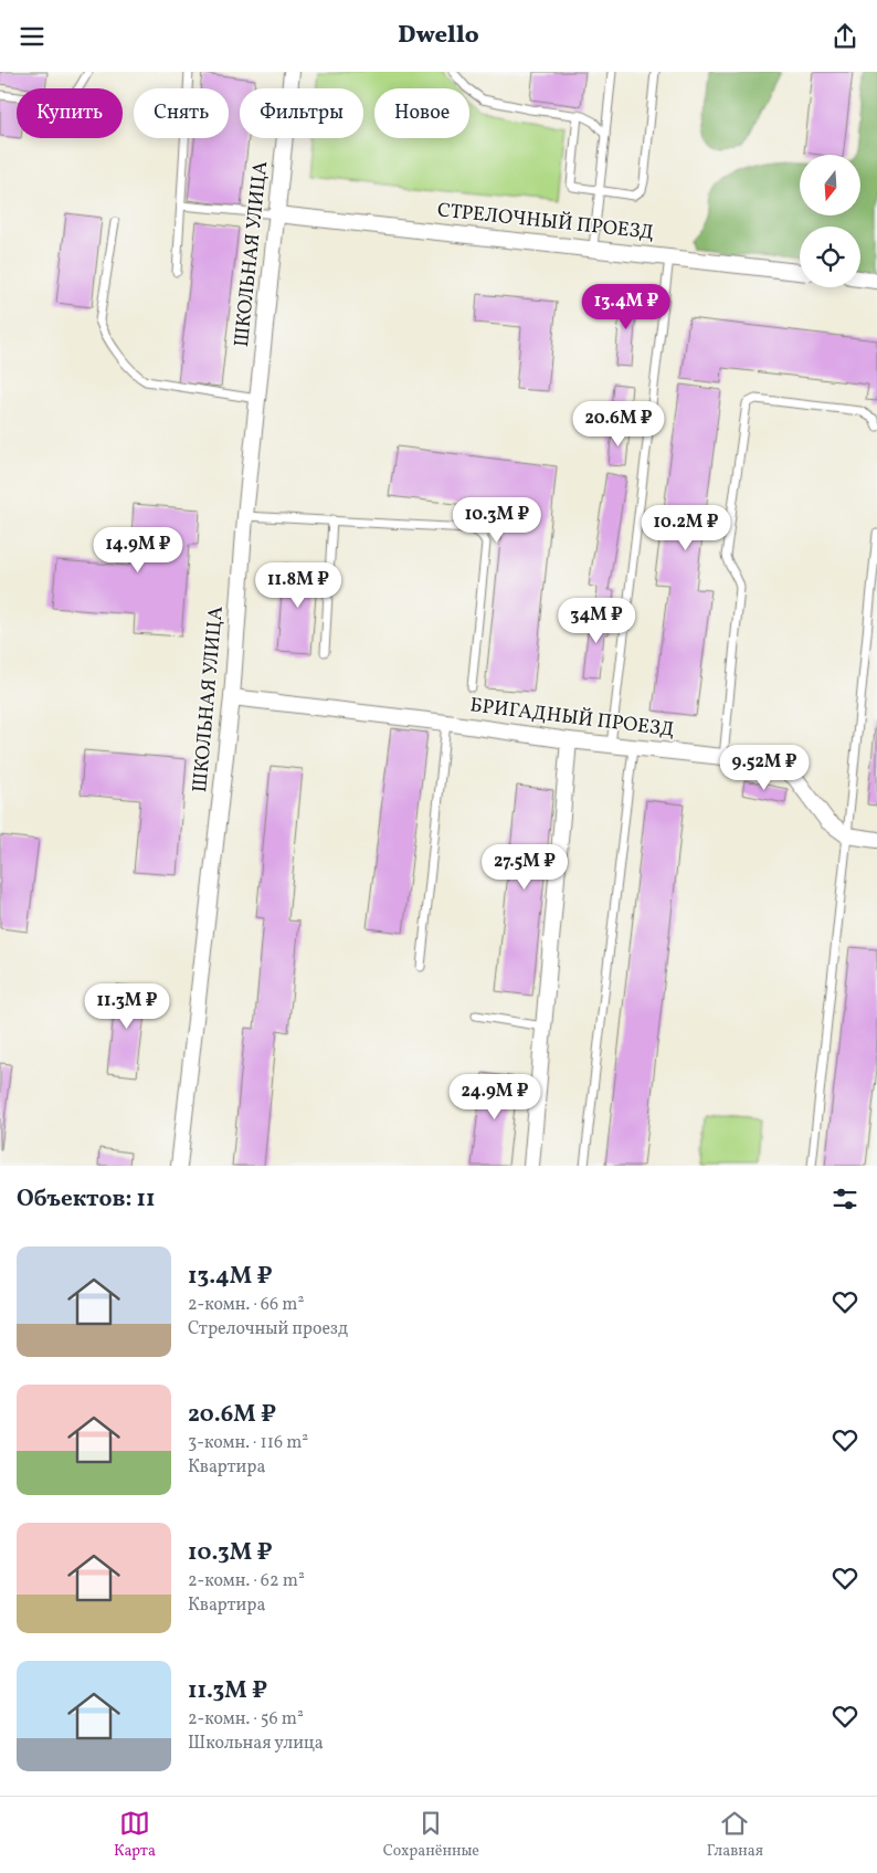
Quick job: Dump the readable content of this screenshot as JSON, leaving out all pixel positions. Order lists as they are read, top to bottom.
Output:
{
  "streets": {
    "street": ["СТРЕЛОЧНЫЙ ПРОЕЗД", "ШКОЛЬНАЯ УЛИЦА", "БРИГАДНЫЙ ПРОЕЗД"]
  },
  "crossings": [
    ["СТРЕЛОЧНЫЙ ПРОЕЗД", "ШКОЛЬНАЯ УЛИЦА"],
    ["ШКОЛЬНАЯ УЛИЦА", "БРИГАДНЫЙ ПРОЕЗД"]
  ],
  "north": "bottom",
  "page": {
    "header": "Dwello",
    "chip": [
      "Купить",
      "Снять",
      "Фильтры",
      "Новое"
    ],
    "price": [
      "13.4M ₽",
      "20.6M ₽",
      "10.3M ₽",
      "10.2M ₽",
      "14.9M ₽",
      "11.8M ₽",
      "34M ₽",
      "9.52M ₽",
      "27.5M ₽",
      "11.3M ₽",
      "24.9M ₽"
    ],
    "heading": "Объектов: 11",
    "list": [
      {
        "name": "13.4M ₽",
        "note": "2-комн. · 66 m² · Стрелочный проезд"
      },
      {
        "name": "20.6M ₽",
        "note": "3-комн. · 116 m² · Квартира"
      },
      {
        "name": "10.3M ₽",
        "note": "2-комн. · 62 m² · Квартира"
      },
      {
        "name": "11.3M ₽",
        "note": "2-комн. · 56 m² · Школьная улица"
      }
    ],
    "tabs": ["Карта", "Сохранённые", "Главная"]
  }
}
